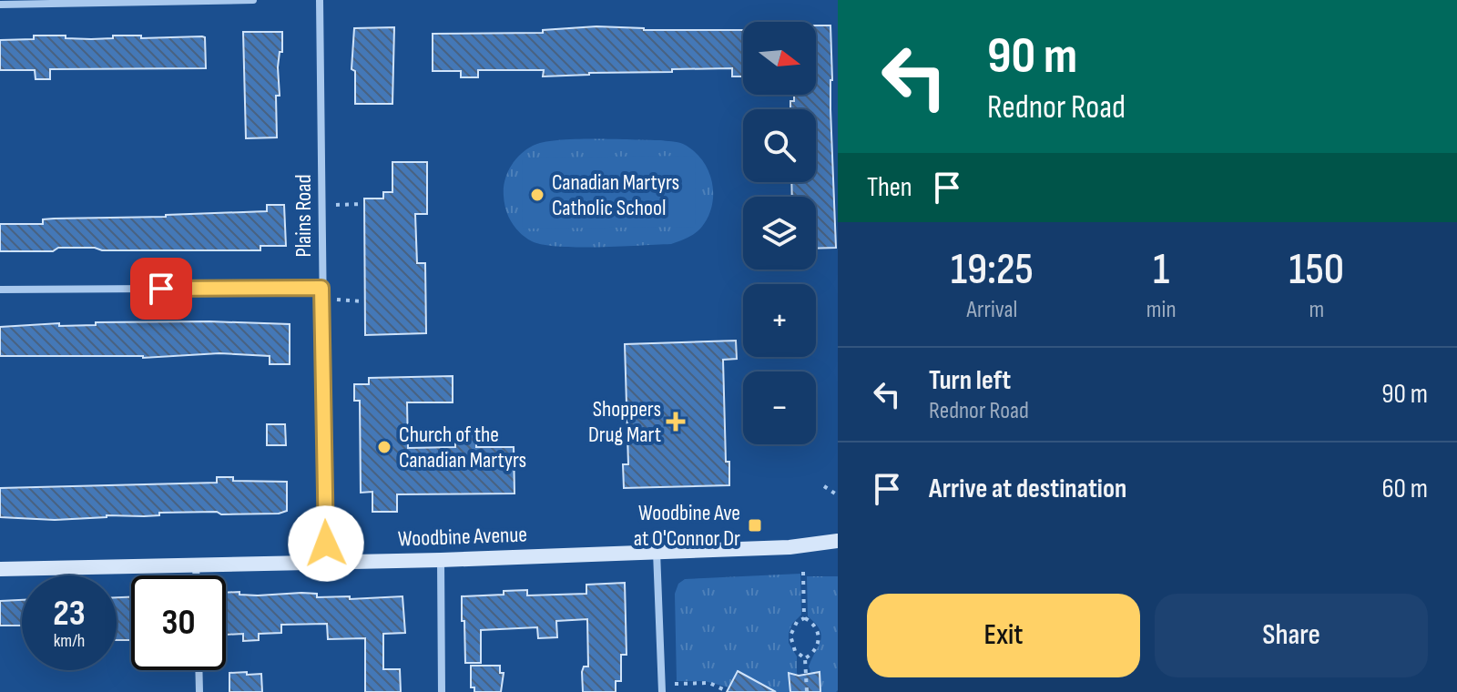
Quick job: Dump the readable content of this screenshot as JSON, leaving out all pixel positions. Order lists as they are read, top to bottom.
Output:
{
  "streets": {
    "main road": ["Woodbine Avenue"],
    "street": ["Plains Road"]
  },
  "crossings": [
    ["Plains Road", "Woodbine Avenue"]
  ],
  "places": {
    "other": ["Canadian Martyrs Catholic School", "Church of the Canadian Martyrs"],
    "health": ["Shoppers Drug Mart"],
    "transit": ["Woodbine Ave at O'Connor Dr"]
  },
  "north": "right",
  "page": {
    "turn": ["90 m", "Rednor Road"],
    "map_buttons": ["+", "−"],
    "then": "Then",
    "eta": [
      "19:25",
      "Arrival",
      "1",
      "min",
      "150",
      "m"
    ],
    "list": [
      {
        "name": "Turn left",
        "note": "Rednor Road",
        "value": "90 m"
      },
      {
        "name": "Arrive at destination",
        "value": "60 m"
      }
    ],
    "speed": "23 km/h",
    "limit": "30",
    "buttons": ["Exit", "Share"]
  }
}
